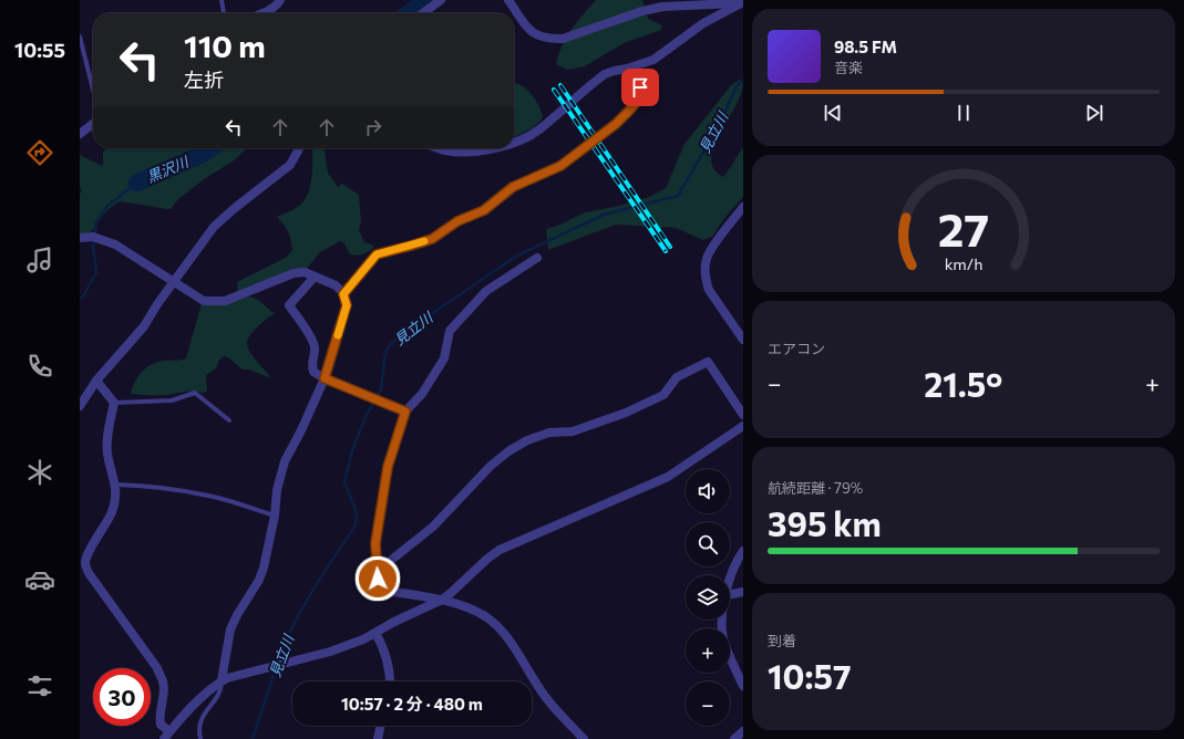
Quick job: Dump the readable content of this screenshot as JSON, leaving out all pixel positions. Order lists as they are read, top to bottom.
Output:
{
  "water": ["見立川", "黒沢川"],
  "page": {
    "tabs": "10:55",
    "turn": ["110 m", "左折"],
    "song": ["98.5 FM", "音楽"],
    "tile": [
      "エアコン",
      ["航続距離 · 79%", "395 km"],
      ["到着", "10:57"]
    ],
    "heat": ["−", "21.5°", "+"],
    "map_buttons": ["+", "−"],
    "limit": "30",
    "trip": "10:57 · 2 分 · 480 m",
    "gauge": ["27", "km/h"]
  }
}
